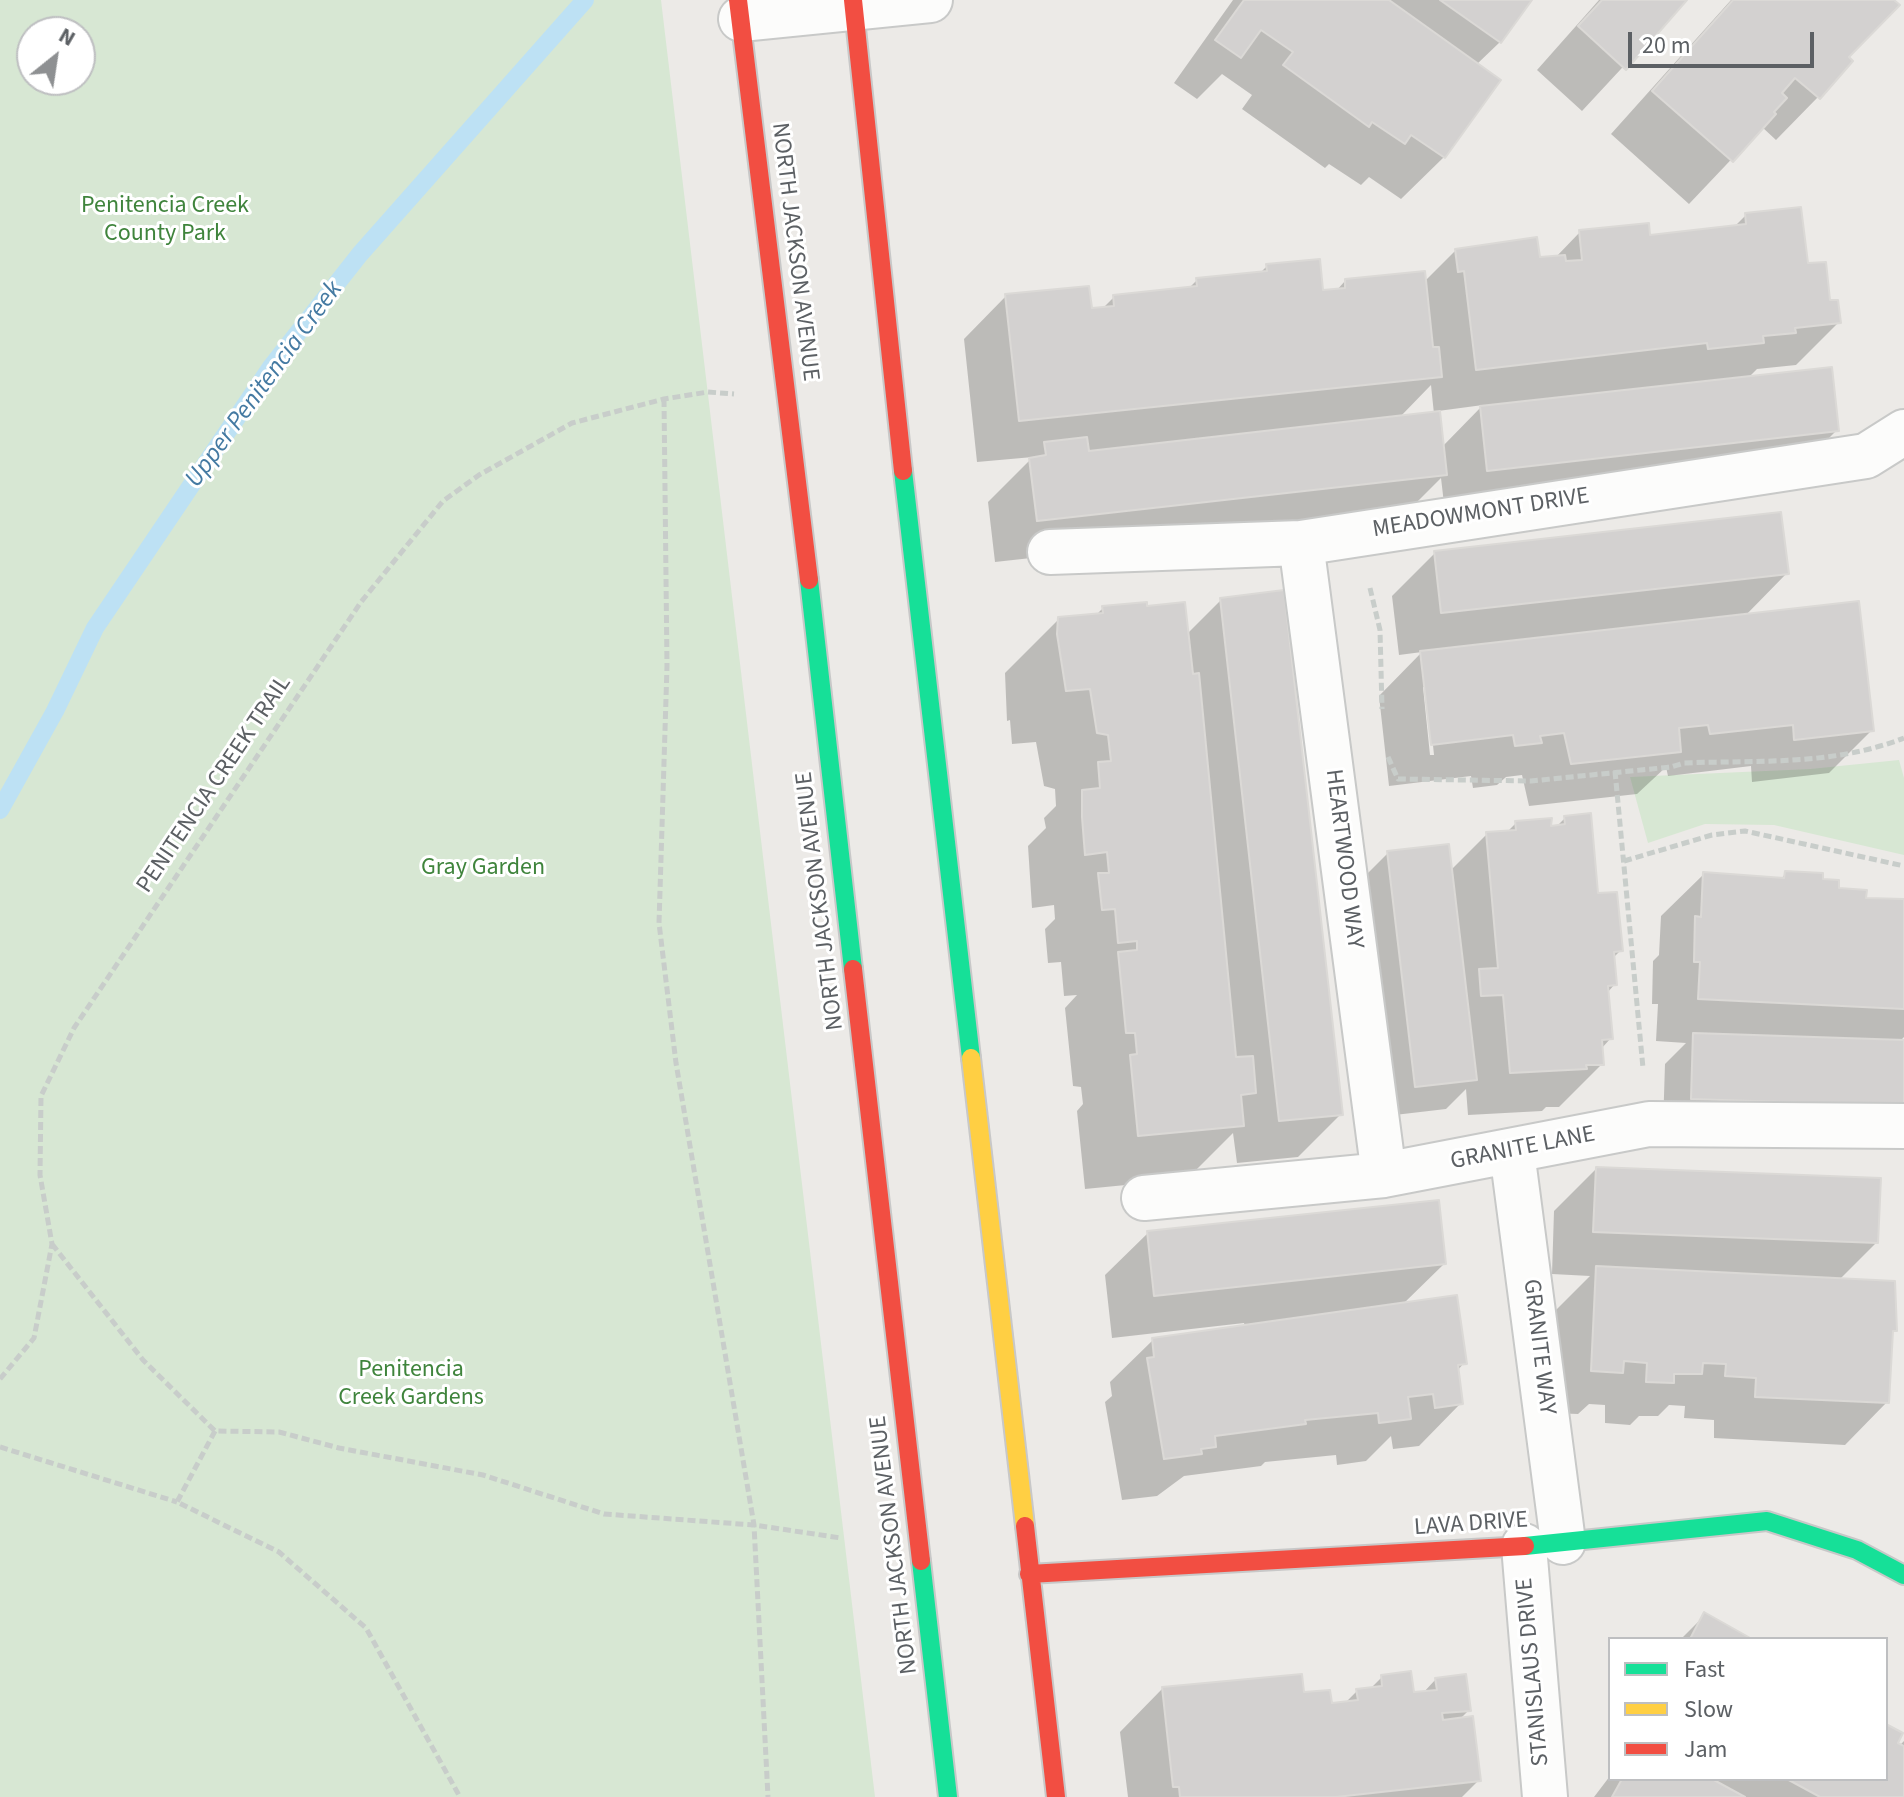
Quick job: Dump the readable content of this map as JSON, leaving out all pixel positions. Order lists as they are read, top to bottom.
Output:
{
  "streets": {
    "main road": ["NORTH JACKSON AVENUE", "LAVA DRIVE"],
    "street": [
      "MEADOWMONT DRIVE",
      "HEARTWOOD WAY",
      "GRANITE LANE",
      "GRANITE WAY",
      "STANISLAUS DRIVE"
    ],
    "path": ["PENITENCIA CREEK TRAIL"]
  },
  "crossings": [
    ["MEADOWMONT DRIVE", "HEARTWOOD WAY"],
    ["HEARTWOOD WAY", "GRANITE LANE"],
    ["GRANITE LANE", "GRANITE WAY"],
    ["GRANITE WAY", "LAVA DRIVE"],
    ["GRANITE WAY", "STANISLAUS DRIVE"],
    ["LAVA DRIVE", "STANISLAUS DRIVE"]
  ],
  "water": ["Upper Penitencia Creek"],
  "parks": ["Penitencia Creek County Park", "Gray Garden", "Penitencia Creek Gardens"],
  "legend": ["Fast", "Slow", "Jam"],
  "scale_bar": "20 m",
  "north": "top right"
}
